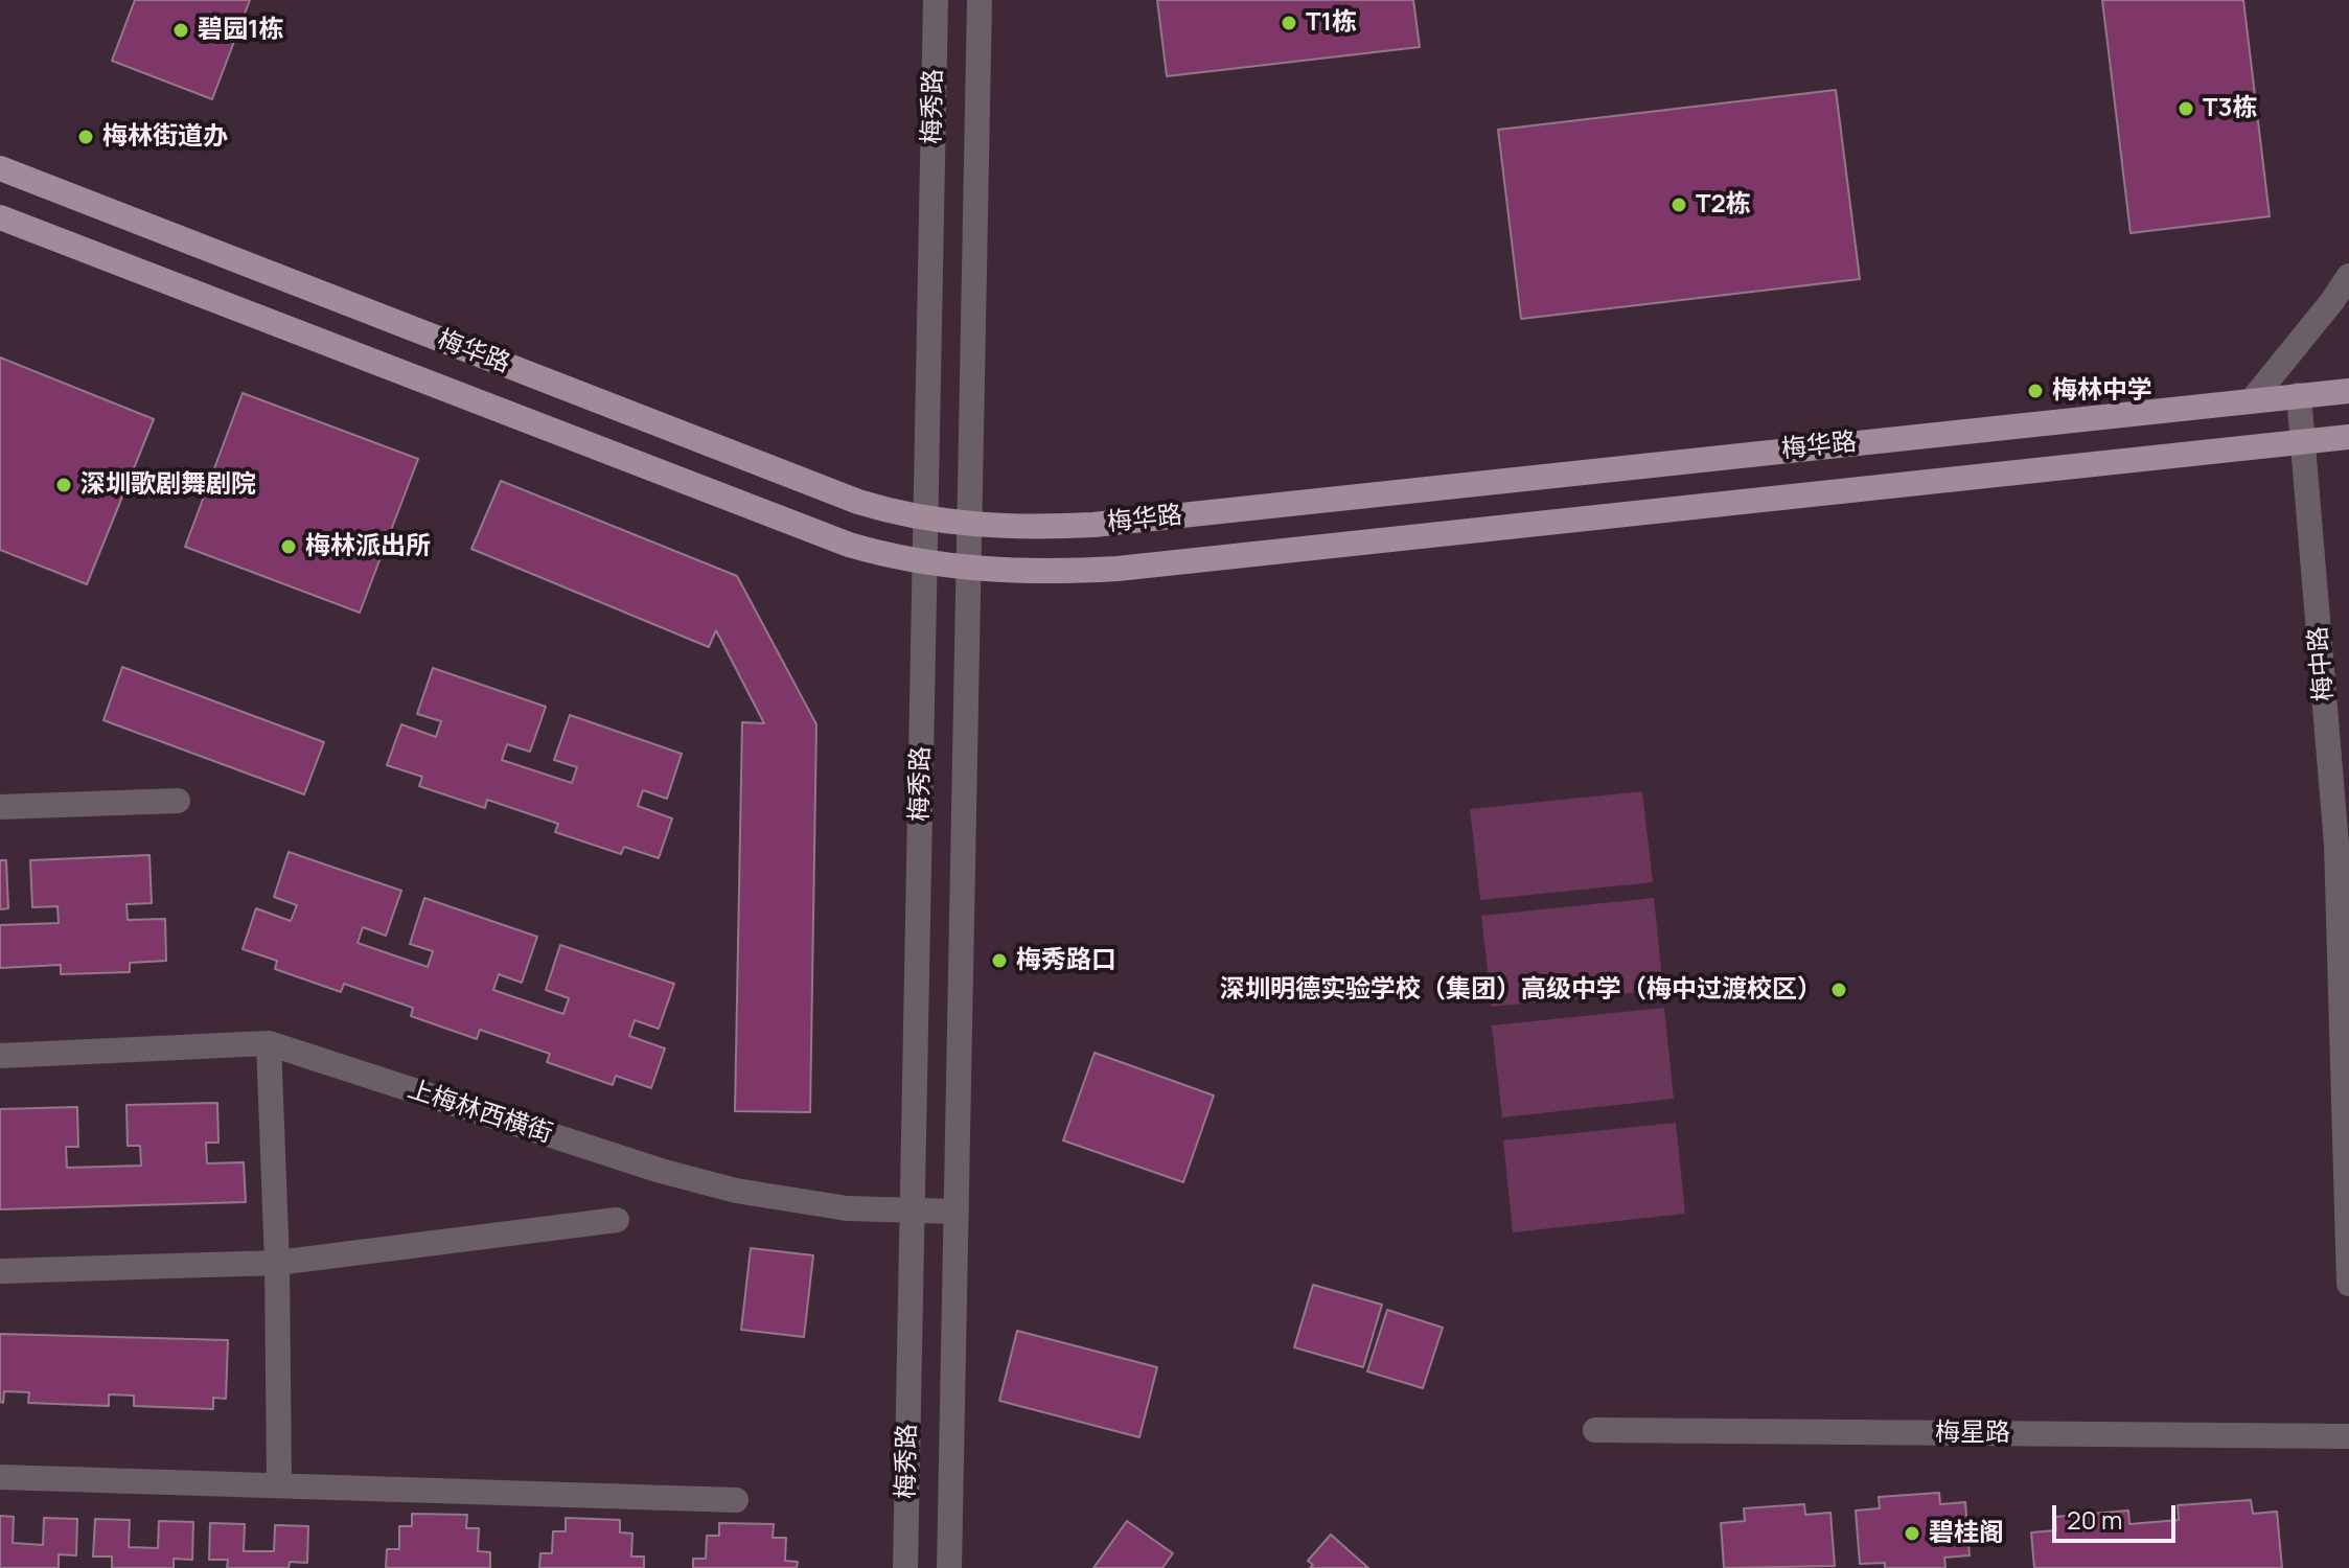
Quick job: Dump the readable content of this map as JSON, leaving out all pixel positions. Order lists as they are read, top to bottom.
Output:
{
  "streets": {
    "main road": ["梅华路"],
    "street": [
      "梅秀路",
      "梅中路",
      "上梅林西横街",
      "梅星路"
    ]
  },
  "crossings": [
    ["梅秀路", "梅华路"],
    ["梅秀路", "上梅林西横街"],
    ["梅华路", "梅中路"]
  ],
  "places": [
    "T1栋",
    "碧园1栋",
    "T3栋",
    "梅林街道办",
    "T2栋",
    "梅林中学",
    "深圳歌剧舞剧院",
    "梅林派出所",
    "梅秀路口",
    "深圳明德实验学校（集团）高级中学（梅中过渡校区）",
    "碧桂阁"
  ],
  "scale_bar": "20 m"
}
